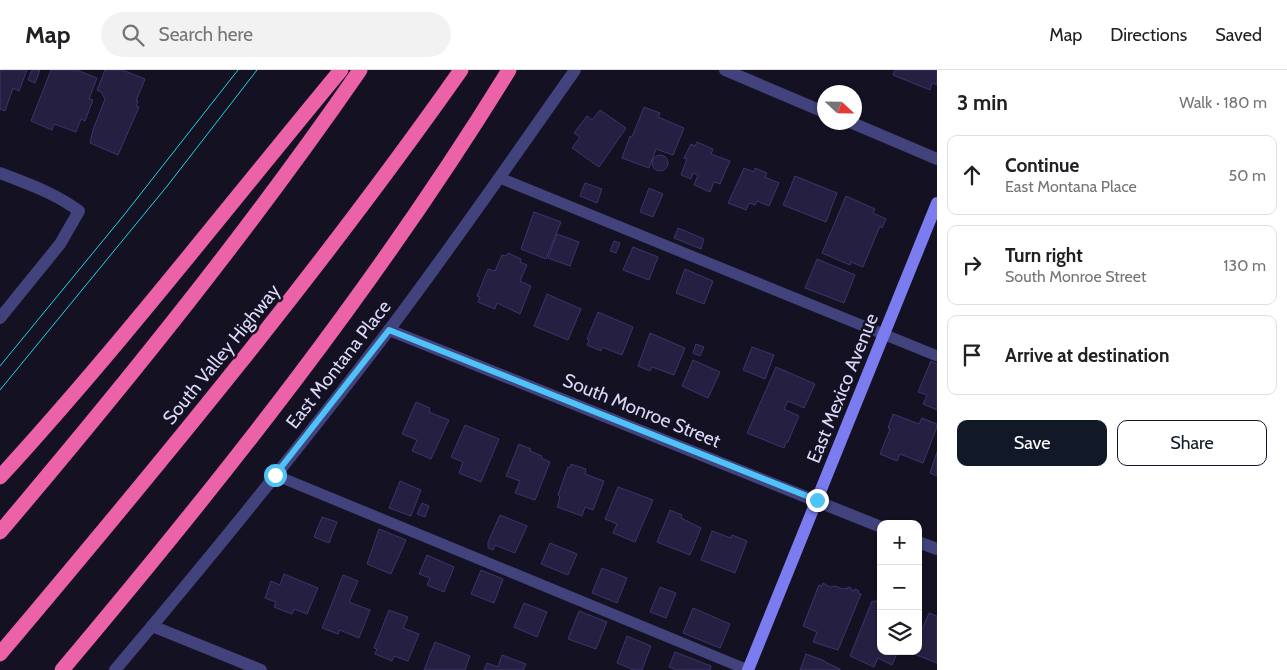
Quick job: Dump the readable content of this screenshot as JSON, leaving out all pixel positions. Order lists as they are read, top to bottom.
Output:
{
  "streets": {
    "highway": ["South Valley Highway"],
    "street": ["East Montana Place", "East Mexico Avenue", "South Monroe Street"]
  },
  "crossings": [
    ["East Montana Place", "South Monroe Street"],
    ["East Mexico Avenue", "South Monroe Street"]
  ],
  "north": "right",
  "page": {
    "header": "Map",
    "search": "Search here",
    "nav": ["Map", "Directions", "Saved"],
    "heading": ["3 min", "Walk · 180 m"],
    "list": [
      ["Continue", "East Montana Place", "50 m"],
      ["Turn right", "South Monroe Street", "130 m"],
      "Arrive at destination"
    ],
    "buttons": ["Save", "Share"],
    "map_buttons": ["+", "−"]
  }
}
